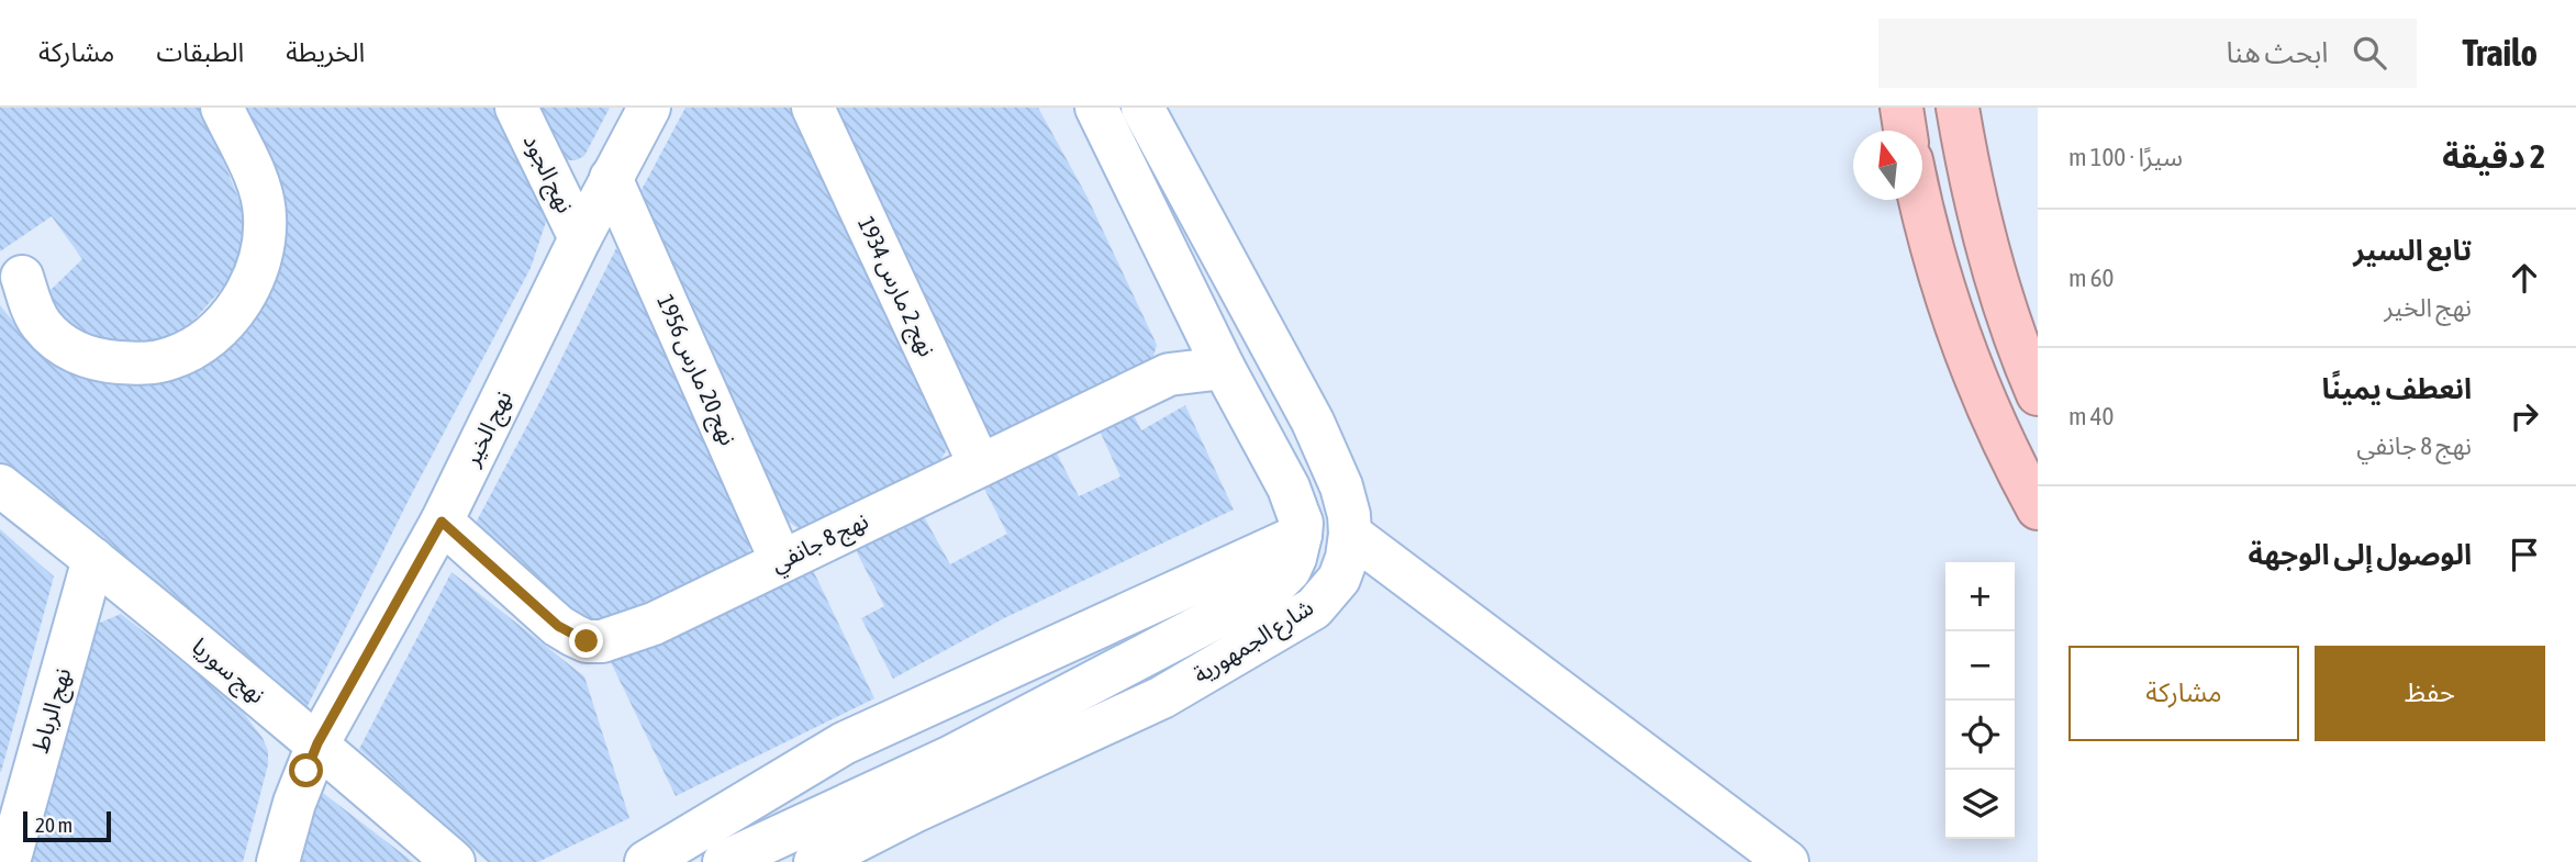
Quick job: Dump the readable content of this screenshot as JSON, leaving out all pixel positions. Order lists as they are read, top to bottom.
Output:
{
  "streets": {
    "street": [
      "نهج الجود",
      "نهج 2 مارس 1934",
      "نهج 20 مارس 1956",
      "نهج الخير",
      "نهج 8 جانفي",
      "شارع الجمهورية",
      "نهج سوريا",
      "نهج الرباط"
    ]
  },
  "crossings": [
    ["نهج الجود", "نهج الخير"],
    ["نهج 2 مارس 1934", "نهج 8 جانفي"],
    ["نهج 20 مارس 1956", "نهج الخير"],
    ["نهج 20 مارس 1956", "نهج 8 جانفي"],
    ["نهج الخير", "نهج 8 جانفي"],
    ["نهج الخير", "نهج سوريا"],
    ["نهج سوريا", "نهج الرباط"]
  ],
  "scale_bar": "20 m",
  "north": "top",
  "page": {
    "header": "Trailo",
    "search": "ابحث هنا",
    "nav": ["الخريطة", "الطبقات", "مشاركة"],
    "heading": ["2 دقيقة", "سيرًا · 100 m"],
    "list": [
      ["تابع السير", "نهج الخير", "60 m"],
      ["انعطف يمينًا", "نهج 8 جانفي", "40 m"],
      "الوصول إلى الوجهة"
    ],
    "map_buttons": ["+", "−"],
    "buttons": ["حفظ", "مشاركة"],
    "scale": "20 m"
  }
}
